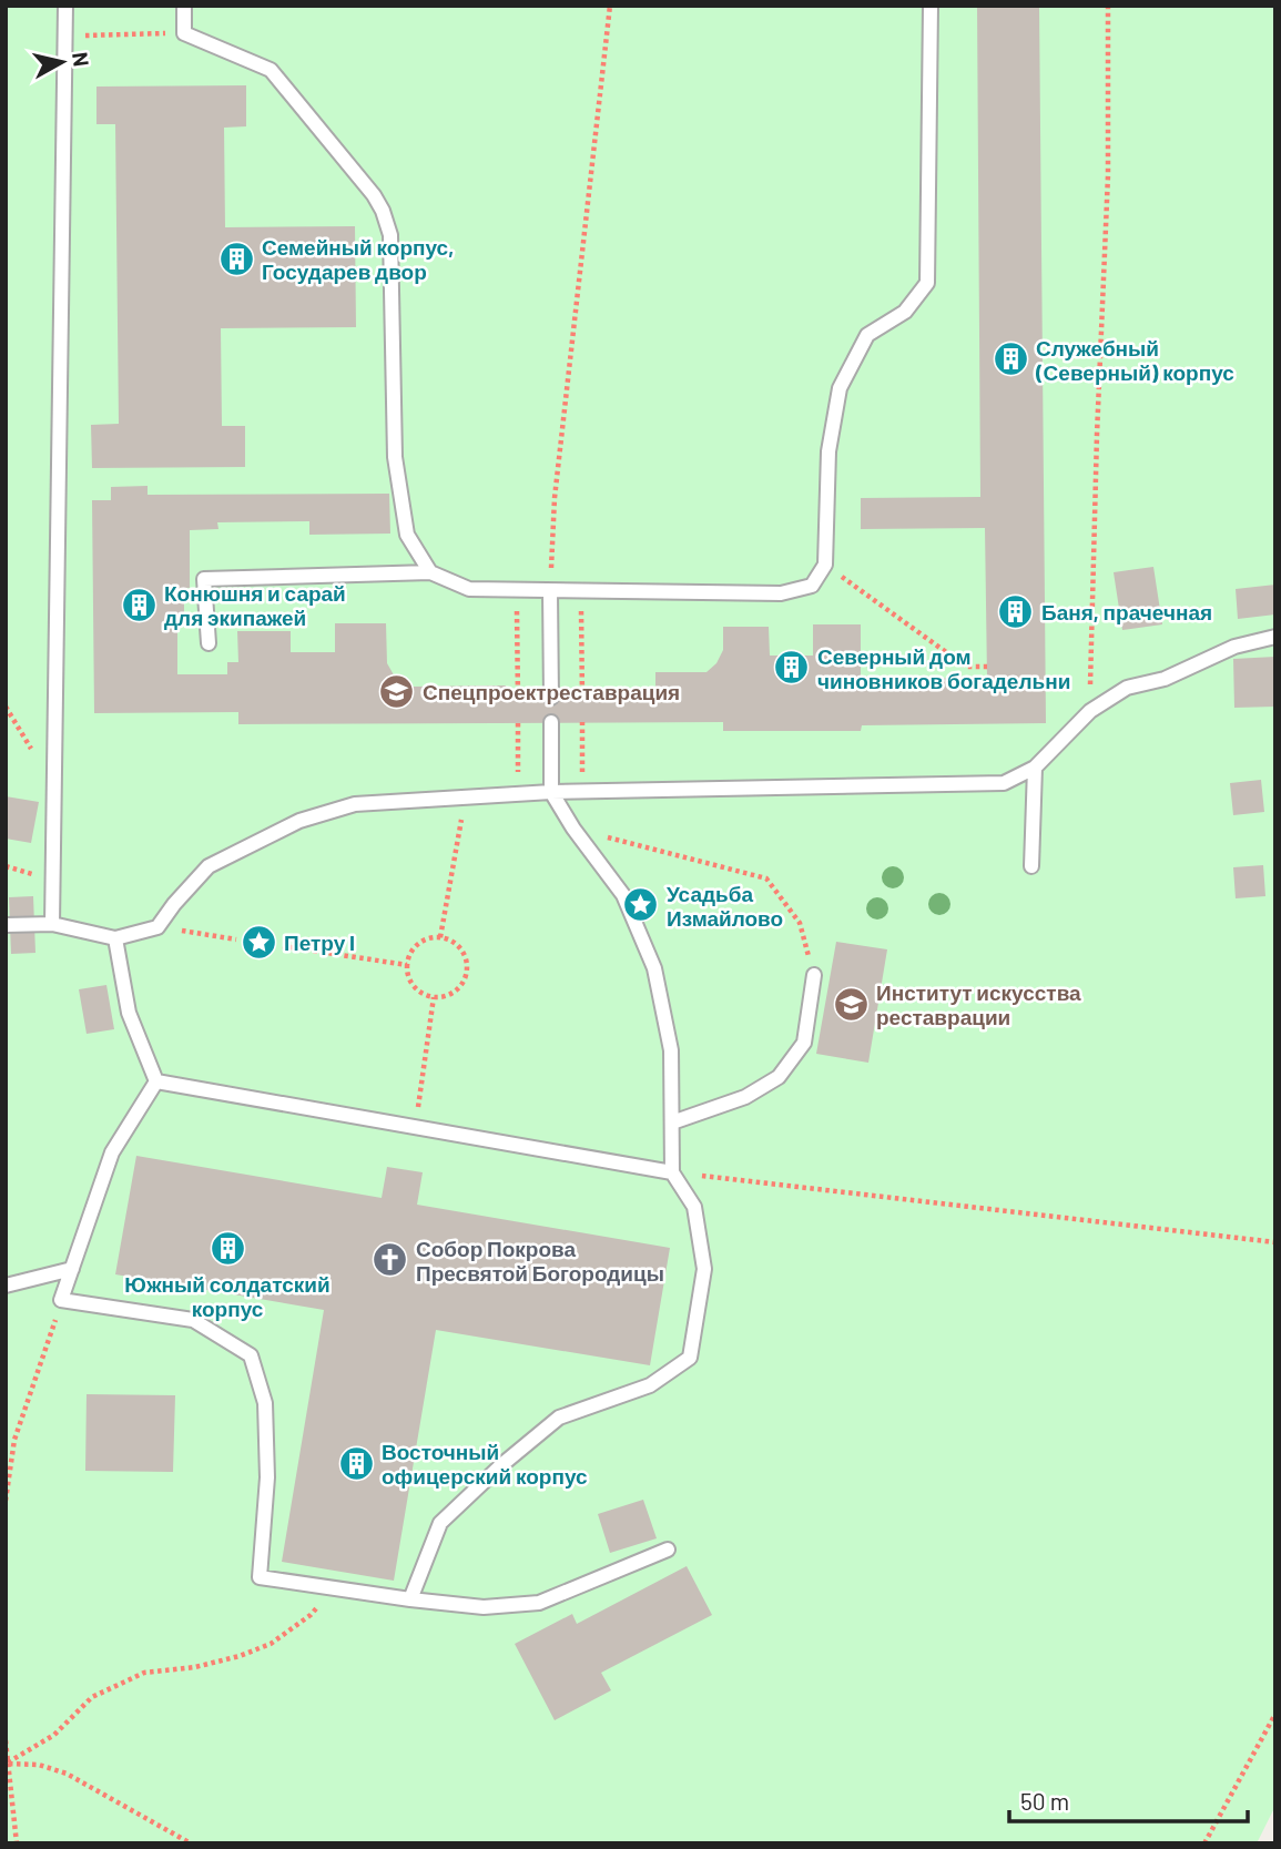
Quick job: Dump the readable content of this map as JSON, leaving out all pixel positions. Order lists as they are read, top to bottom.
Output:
{
  "places": {
    "building": [
      "Семейный корпус, Государев двор",
      "Служебный (Северный) корпус",
      "Конюшня и сарай для экипажей",
      "Баня, прачечная",
      "Северный дом чиновников богадельни",
      "Южный солдатский корпус",
      "Восточный офицерский корпус"
    ],
    "school or university": ["Спецпроектреставрация", "Институт искусства реставрации"],
    "place": ["Усадьба Измайлово", "Петру I"],
    "church": ["Собор Покрова Пресвятой Богородицы"]
  },
  "scale_bar": "50 m",
  "north": "right"
}
